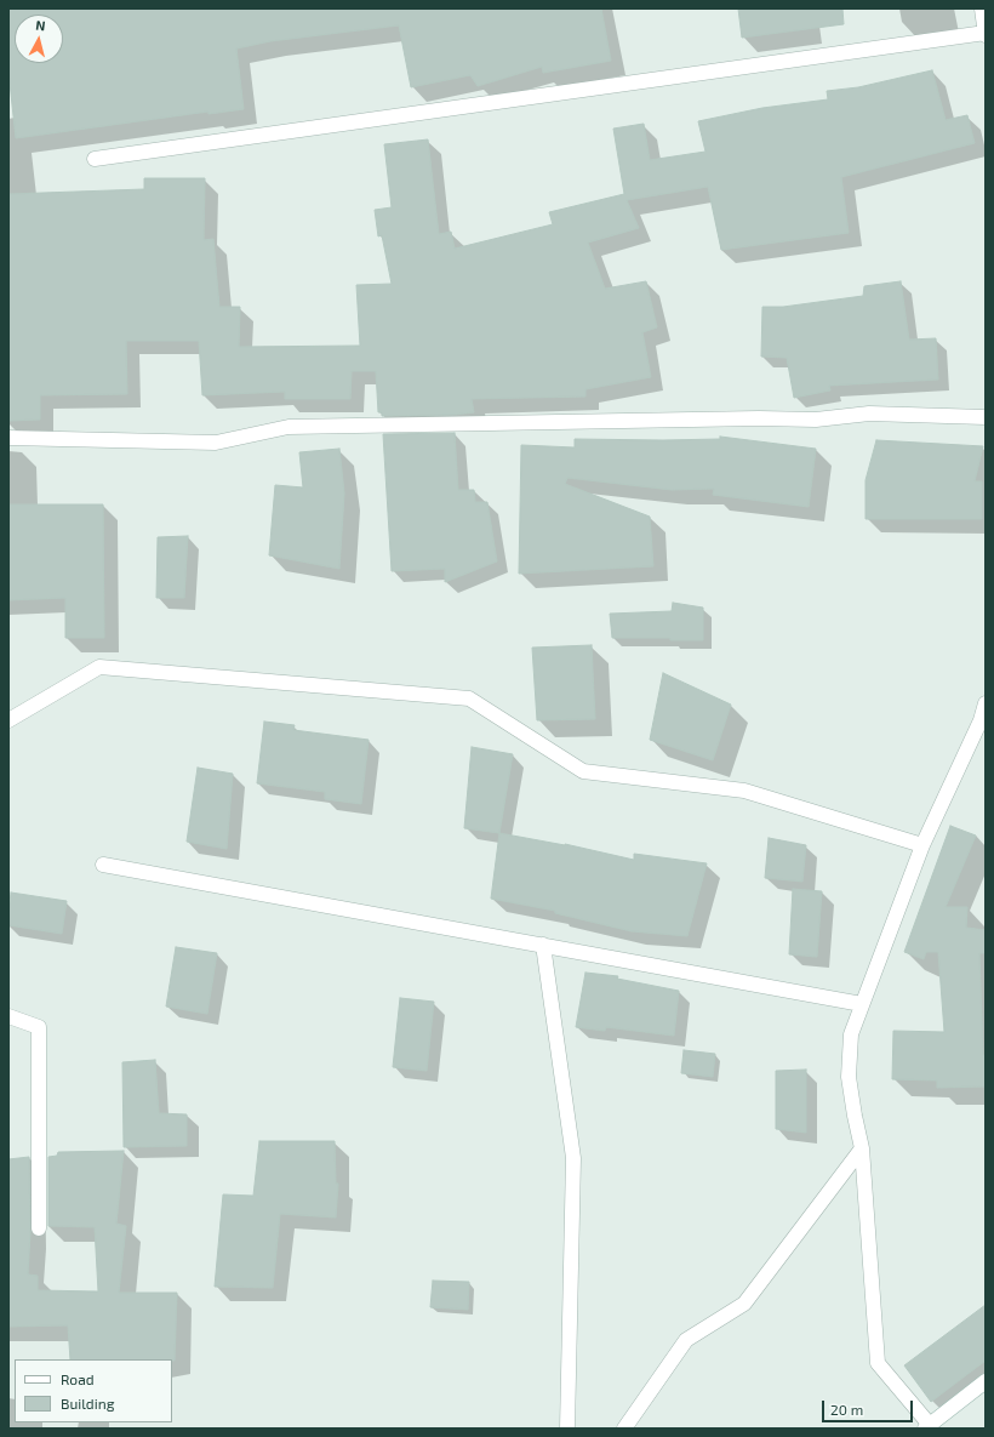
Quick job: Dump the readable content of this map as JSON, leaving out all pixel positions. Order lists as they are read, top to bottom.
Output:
{
  "legend": ["Road", "Building"],
  "scale_bar": "20 m",
  "north": "top"
}
